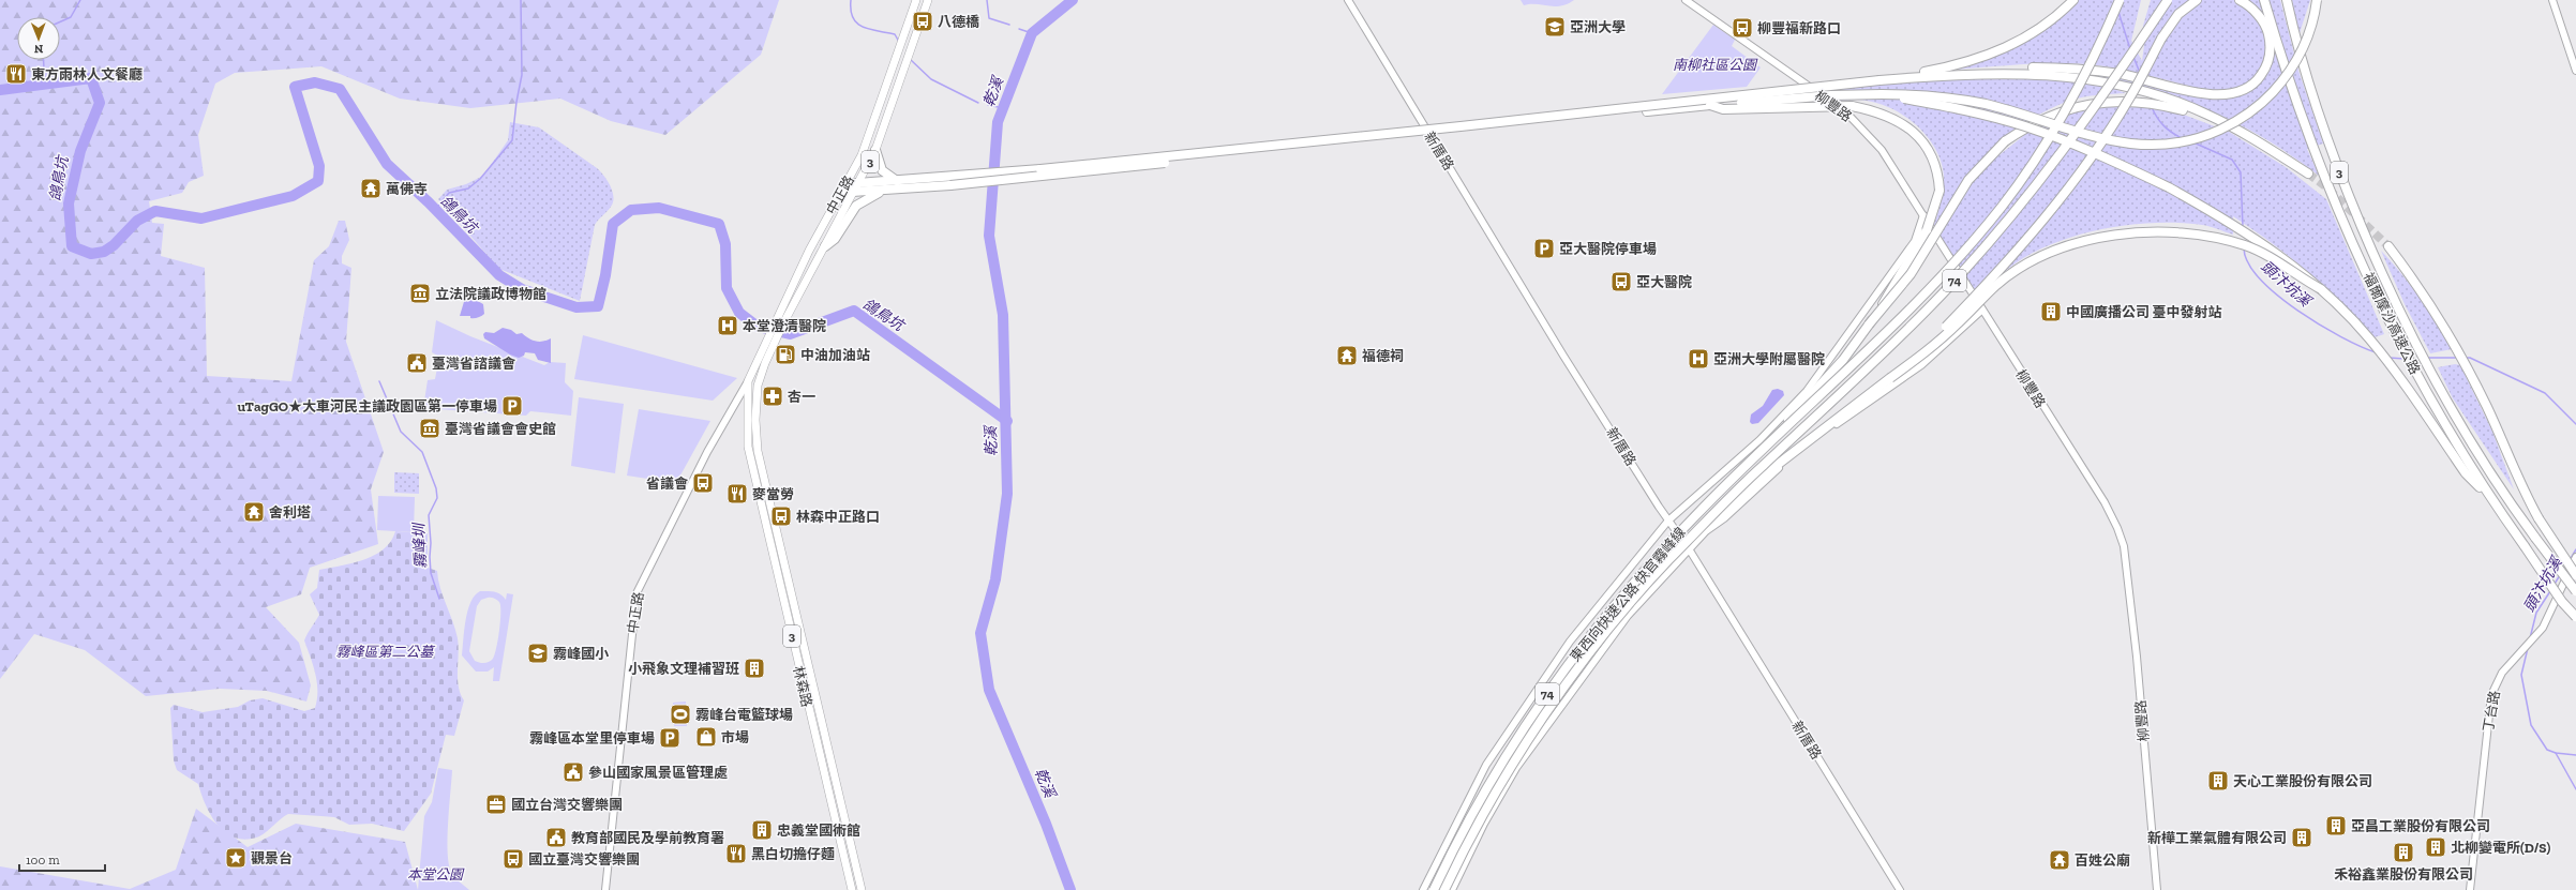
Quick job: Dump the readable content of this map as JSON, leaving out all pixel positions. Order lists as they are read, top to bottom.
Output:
{
  "streets": {
    "highway": [
      "3",
      "74",
      "福爾摩沙高速公路",
      "東西向快速公路 快官霧峰線"
    ],
    "main road": ["中正路", "林森路"],
    "street": ["柳豐路", "新厝路", "丁台路"]
  },
  "crossings": [
    ["3", "中正路"],
    ["3", "林森路"],
    ["中正路", "林森路"],
    ["74", "東西向快速公路 快官霧峰線"]
  ],
  "water": [
    "乾溪",
    "鴿鳥坑",
    "頭汴坑溪",
    "霧峰圳"
  ],
  "parks": ["南柳社區公園", "霧峰區第二公墓", "本堂公園"],
  "places": {
    "bus stop": [
      "八德橋",
      "柳豐福新路口",
      "亞大醫院",
      "省議會",
      "林森中正路口",
      "國立臺灣交響樂團"
    ],
    "school or university": ["亞洲大學", "霧峰國小"],
    "restaurant": ["東方雨林人文餐廳", "麥當勞", "黑白切擔仔麵"],
    "temple": [
      "萬佛寺",
      "福德祠",
      "舍利塔",
      "百姓公廟"
    ],
    "parking": ["亞大醫院停車場", "uTagGO★大車河民主議政園區第一停車場", "霧峰區本堂里停車場"],
    "museum": ["立法院議政博物館", "臺灣省議會會史館"],
    "building": [
      "中國廣播公司 臺中發射站",
      "小飛象文理補習班",
      "天心工業股份有限公司",
      "亞昌工業股份有限公司",
      "忠義堂國術館",
      "新樺工業氣體有限公司",
      "北柳變電所(D/S)",
      "禾裕鑫業股份有限公司"
    ],
    "hospital": ["本堂澄清醫院", "亞洲大學附屬醫院"],
    "fuel station": ["中油加油站"],
    "public building": ["臺灣省諮議會", "參山國家風景區管理處", "教育部國民及學前教育署"],
    "pharmacy": ["杏一"],
    "sports": ["霧峰台電籃球場"],
    "shop": ["市場"],
    "office": ["國立台灣交響樂團"],
    "place": ["觀景台"]
  },
  "scale_bar": "100 m",
  "north": "bottom"
}
